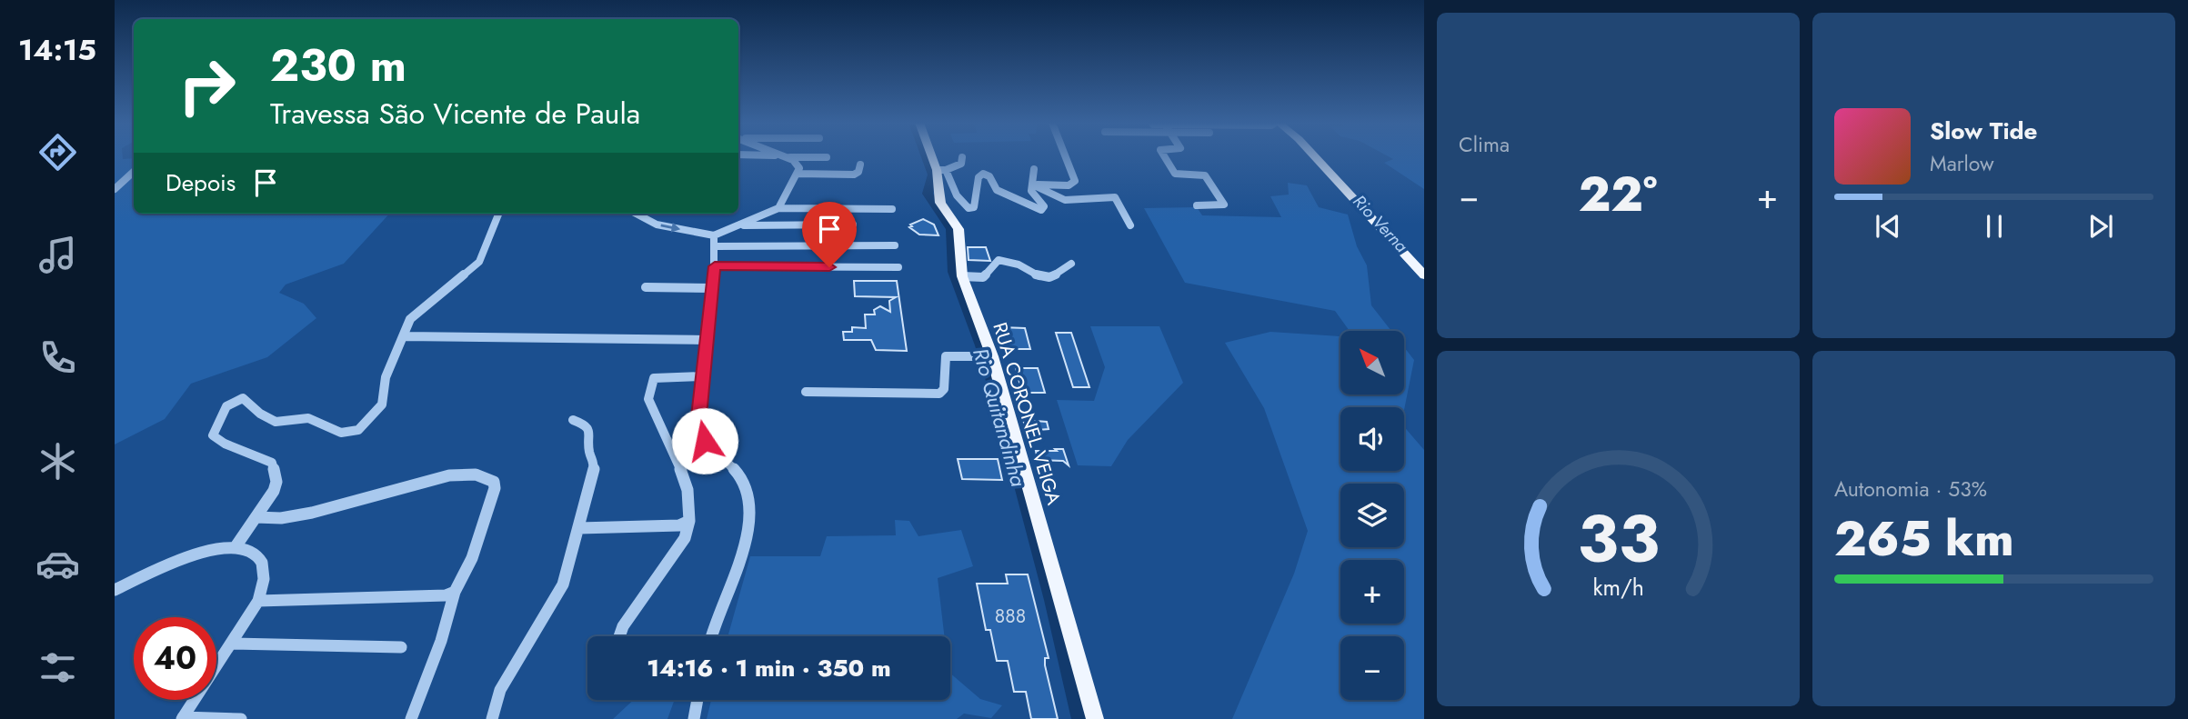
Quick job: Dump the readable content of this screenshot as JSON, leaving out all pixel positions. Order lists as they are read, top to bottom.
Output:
{
  "streets": {
    "main road": ["RUA CORONEL VEIGA"]
  },
  "water": ["Rio Verna", "Rio Quitandinha"],
  "house_numbers": ["888"],
  "north": "top left",
  "page": {
    "tabs": "14:15",
    "tile": [
      "Clima",
      ["Autonomia · 53%", "265 km"]
    ],
    "turn": ["230 m", "Travessa São Vicente de Paula"],
    "song": ["Slow Tide", "Marlow"],
    "then": "Depois",
    "heat": ["−", "22°", "+"],
    "map_buttons": ["+", "−"],
    "limit": "40",
    "trip": "14:16 · 1 min · 350 m",
    "gauge": ["33", "km/h"]
  }
}
